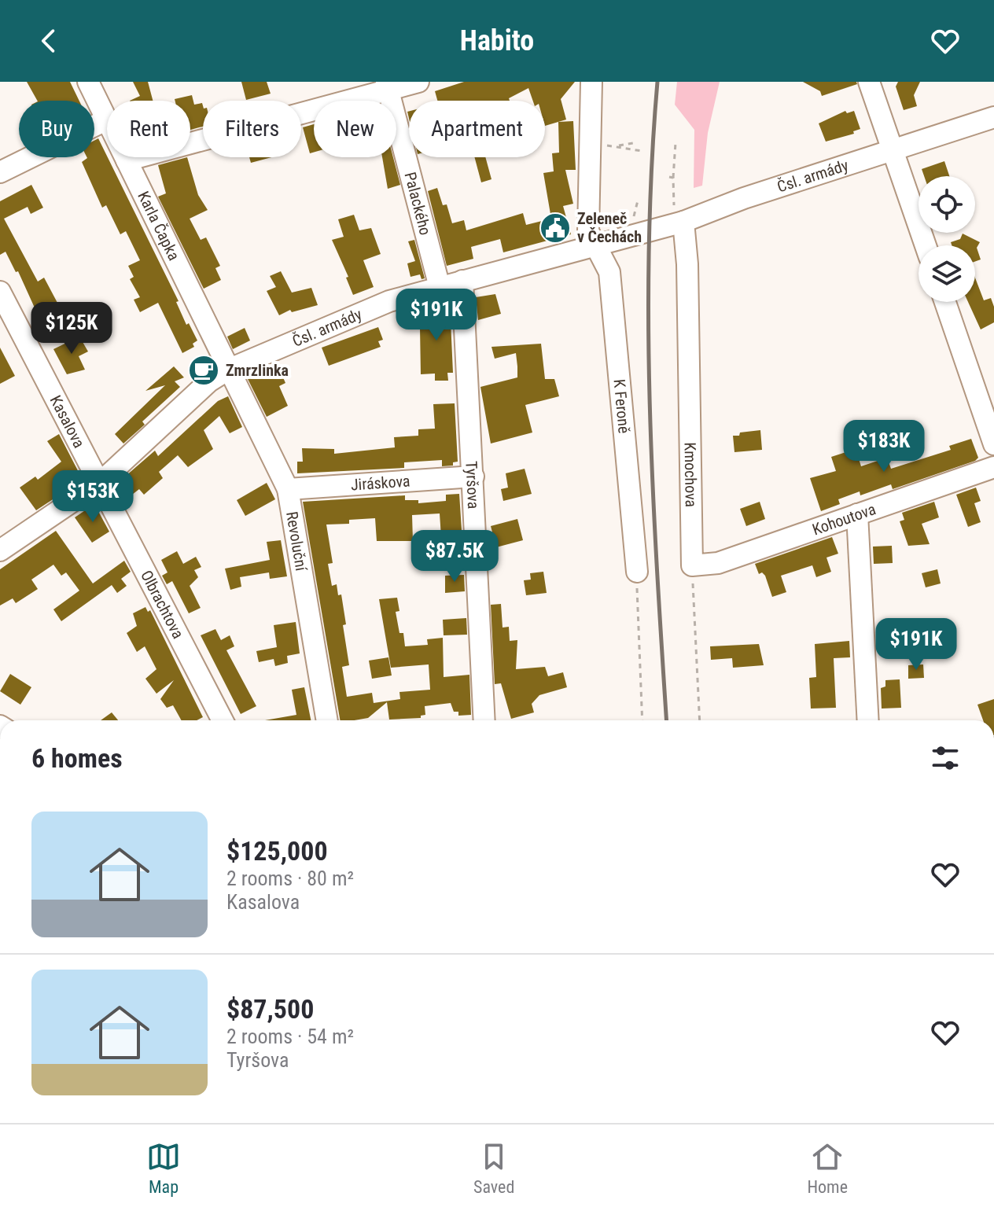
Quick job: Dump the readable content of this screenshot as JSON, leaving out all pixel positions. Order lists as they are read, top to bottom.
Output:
{
  "streets": {
    "street": [
      "Čsl. armády",
      "Palackého",
      "Karla Čapka",
      "K Feroně",
      "Kasalova",
      "Kmochova",
      "Jiráskova",
      "Tyršova",
      "Kohoutova",
      "Revoluční",
      "Olbrachtova"
    ]
  },
  "crossings": [
    ["Čsl. armády", "Palackého"],
    ["Čsl. armády", "Karla Čapka"],
    ["Čsl. armády", "K Feroně"],
    ["Čsl. armády", "Kasalova"],
    ["Čsl. armády", "Kmochova"],
    ["Čsl. armády", "Tyršova"],
    ["Čsl. armády", "Revoluční"],
    ["Čsl. armády", "Olbrachtova"],
    ["Karla Čapka", "Revoluční"],
    ["Kasalova", "Olbrachtova"],
    ["Kmochova", "Kohoutova"],
    ["Jiráskova", "Tyršova"],
    ["Jiráskova", "Revoluční"]
  ],
  "places": {
    "public building": ["Zeleneč v Čechách"],
    "cafe": ["Zmrzlinka"]
  },
  "page": {
    "header": "Habito",
    "chip": [
      "Buy",
      "Rent",
      "Filters",
      "New",
      "Apartment"
    ],
    "price": [
      "$191K",
      "$125K",
      "$183K",
      "$153K",
      "$87.5K",
      "$191K"
    ],
    "heading": "6 homes",
    "list": [
      {
        "name": "$125,000",
        "note": "2 rooms · 80 m² · Kasalova"
      },
      {
        "name": "$87,500",
        "note": "2 rooms · 54 m² · Tyršova"
      }
    ],
    "tabs": ["Map", "Saved", "Home"]
  }
}
